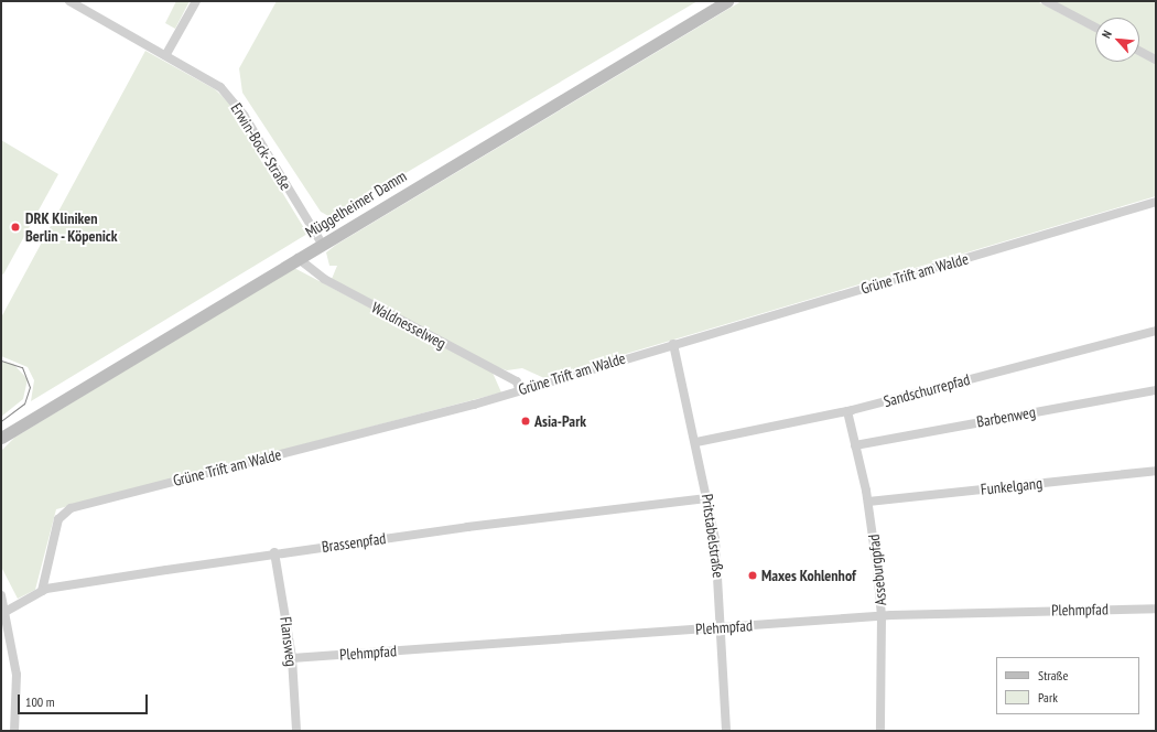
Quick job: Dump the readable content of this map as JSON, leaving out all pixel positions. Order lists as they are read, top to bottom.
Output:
{
  "streets": {
    "main road": ["Müggelheimer Damm"],
    "street": [
      "Erwin-Bock-Straße",
      "Grüne Trift am Walde",
      "Waldnesselweg",
      "Sandschurrepfad",
      "Barbenweg",
      "Funkelgang",
      "Pritstabelstraße",
      "Brassenpfad",
      "Asseburgpfad",
      "Plehmpfad",
      "Flansweg"
    ]
  },
  "crossings": [
    ["Erwin-Bock-Straße", "Müggelheimer Damm"],
    ["Müggelheimer Damm", "Waldnesselweg"],
    ["Grüne Trift am Walde", "Waldnesselweg"],
    ["Grüne Trift am Walde", "Pritstabelstraße"],
    ["Grüne Trift am Walde", "Brassenpfad"],
    ["Sandschurrepfad", "Pritstabelstraße"],
    ["Sandschurrepfad", "Asseburgpfad"],
    ["Barbenweg", "Asseburgpfad"],
    ["Funkelgang", "Asseburgpfad"],
    ["Pritstabelstraße", "Brassenpfad"],
    ["Pritstabelstraße", "Plehmpfad"],
    ["Brassenpfad", "Flansweg"],
    ["Asseburgpfad", "Plehmpfad"],
    ["Plehmpfad", "Flansweg"]
  ],
  "places": ["DRK Kliniken Berlin - Köpenick", "Asia-Park", "Maxes Kohlenhof"],
  "legend": ["Straße", "Park"],
  "scale_bar": "100 m",
  "north": "top left"
}
